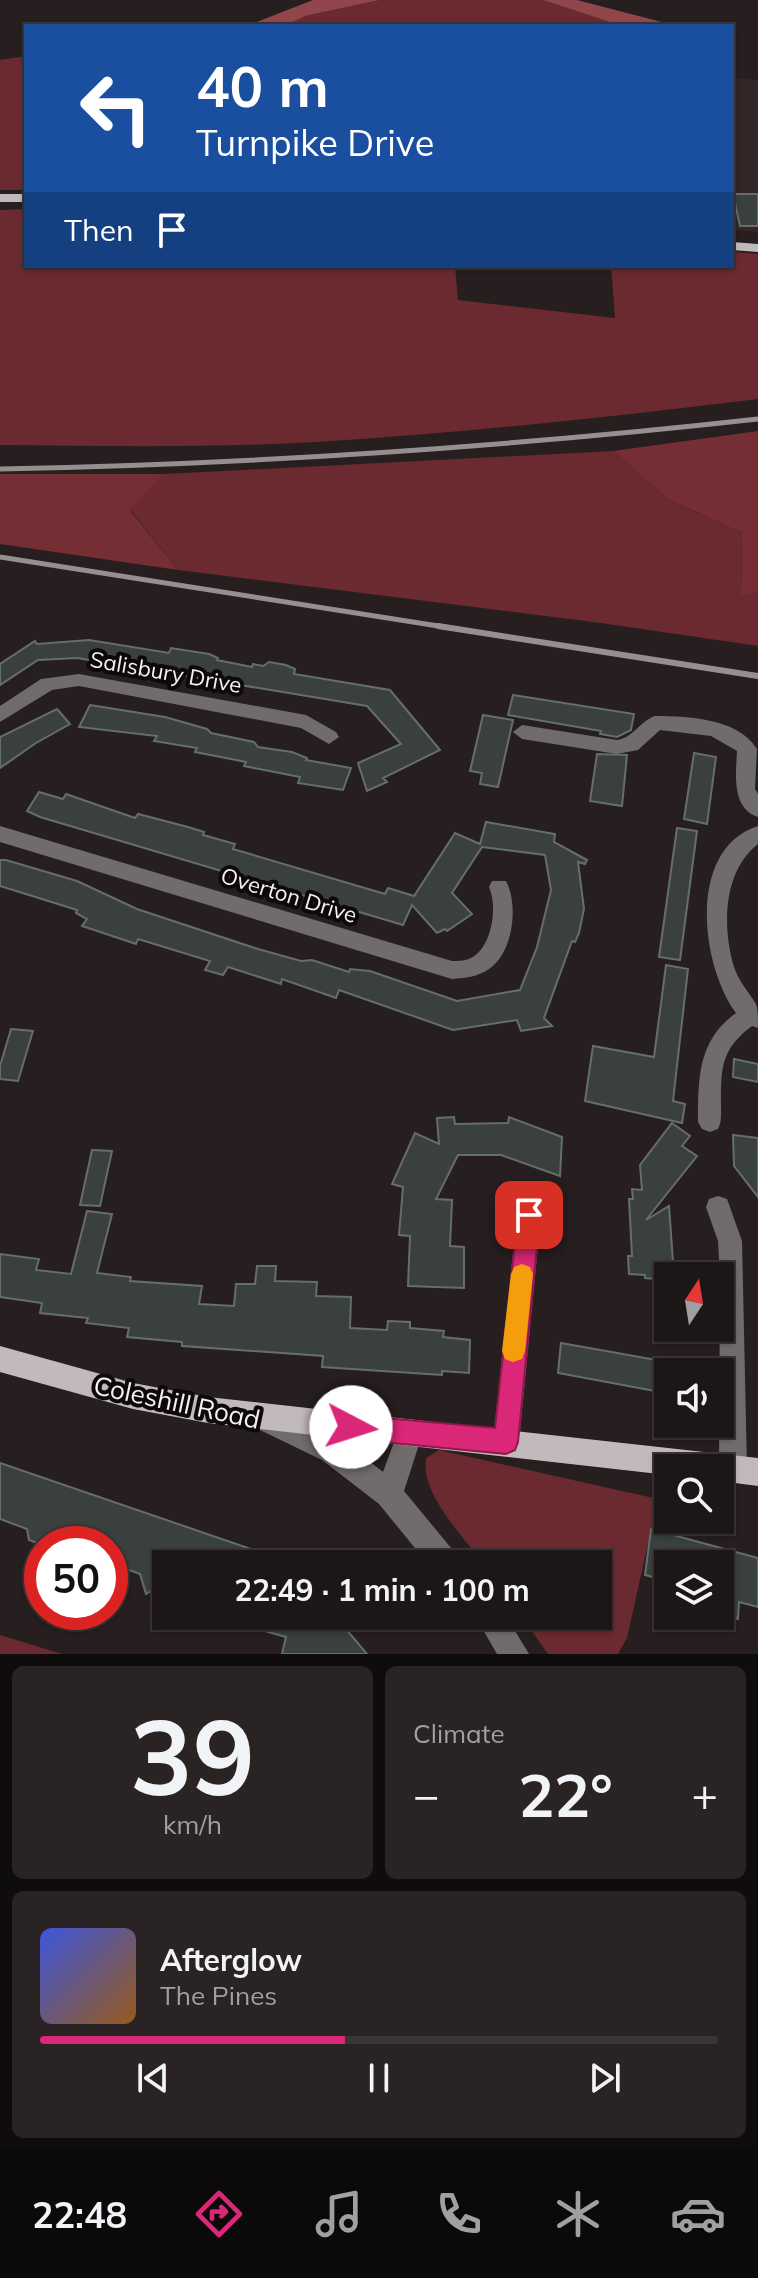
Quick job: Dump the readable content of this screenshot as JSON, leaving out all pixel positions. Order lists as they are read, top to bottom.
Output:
{
  "streets": {
    "main road": ["Coleshill Road"],
    "street": ["Salisbury Drive", "Overton Drive"]
  },
  "north": "top",
  "page": {
    "turn": ["40 m", "Turnpike Drive"],
    "then": "Then",
    "limit": "50",
    "trip": "22:49 · 1 min · 100 m",
    "tile": [
      ["39", "km/h"],
      "Climate"
    ],
    "heat": ["−", "22°", "+"],
    "song": ["Afterglow", "The Pines"],
    "tabs": "22:48"
  }
}
